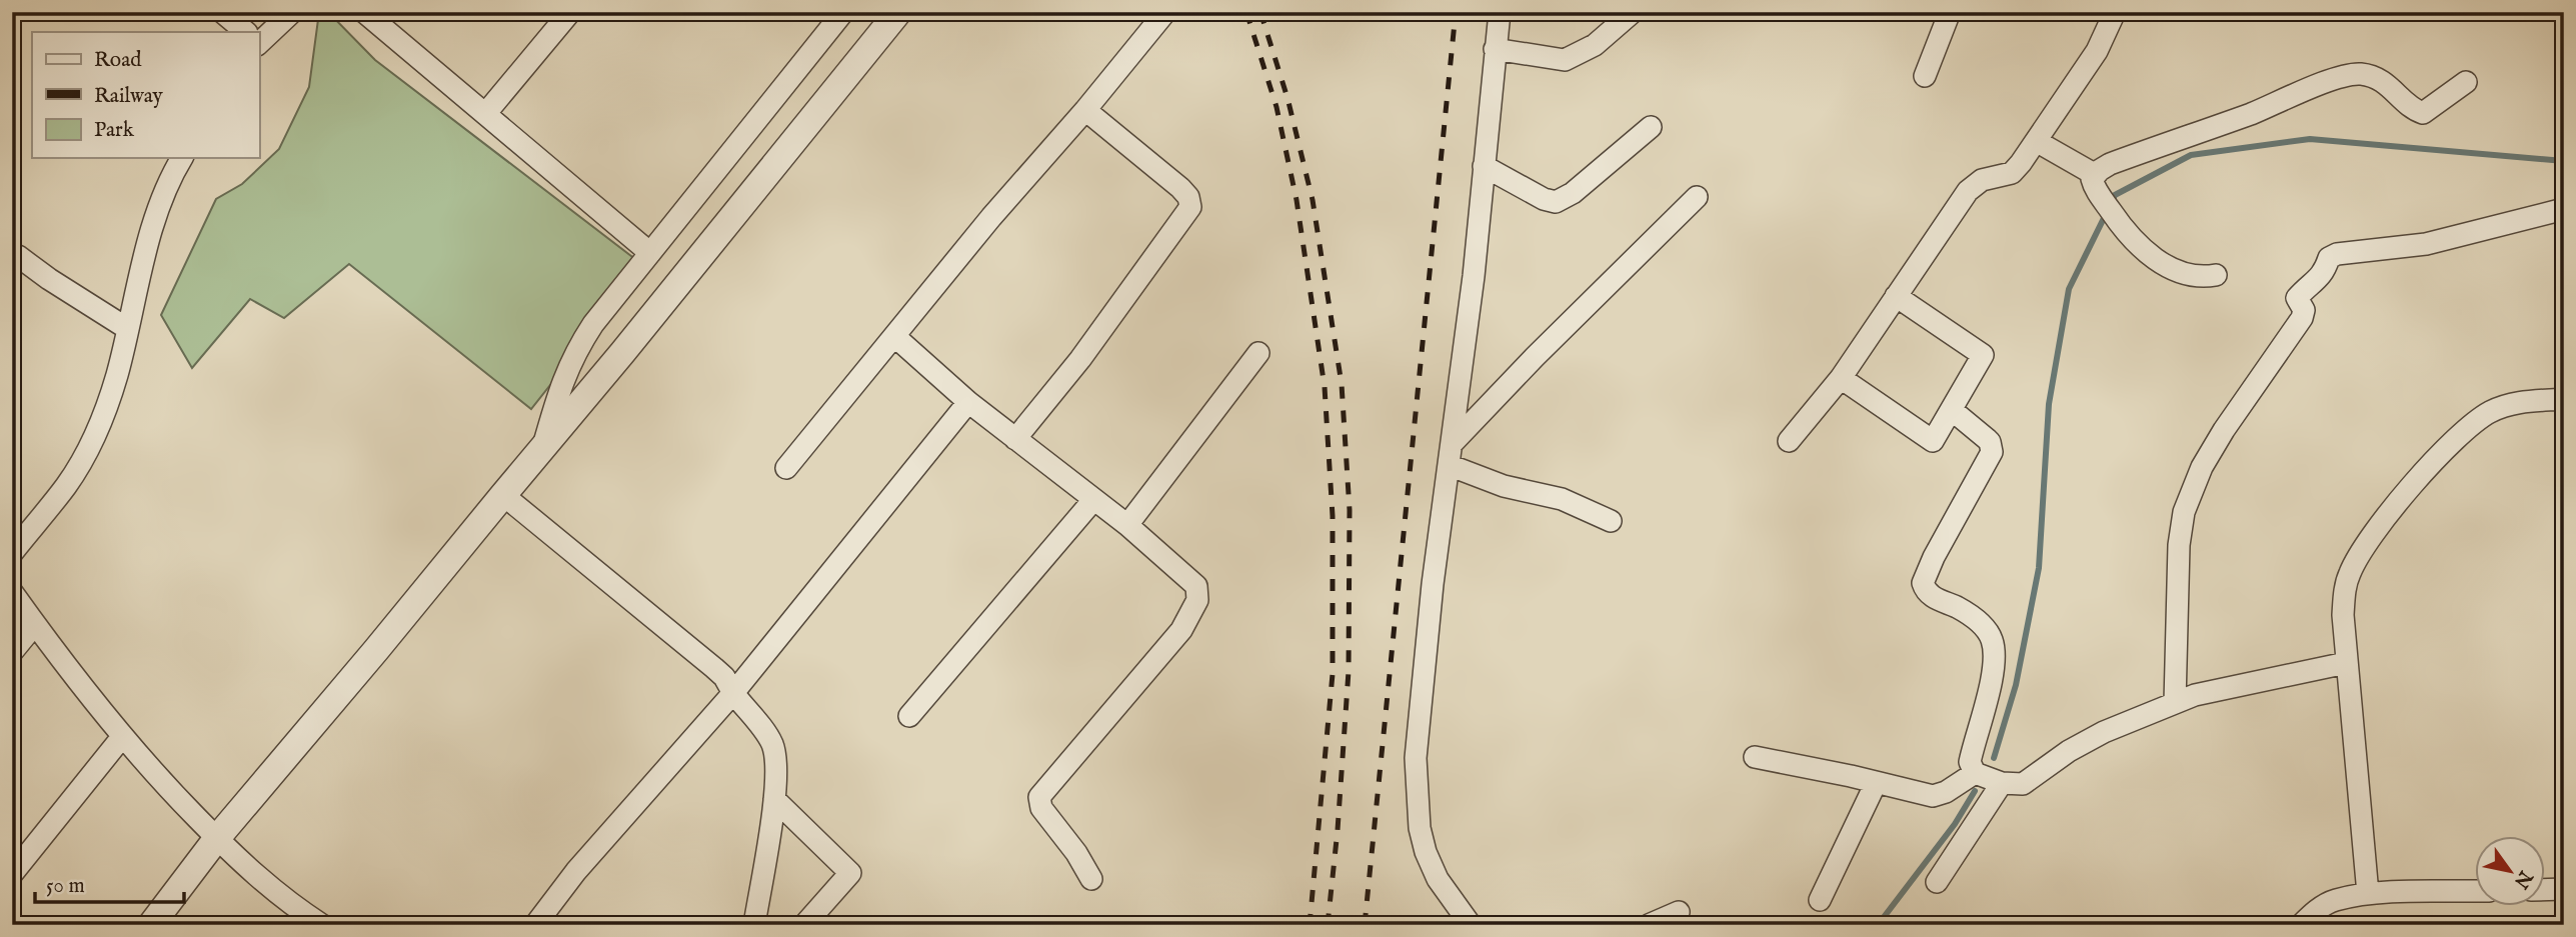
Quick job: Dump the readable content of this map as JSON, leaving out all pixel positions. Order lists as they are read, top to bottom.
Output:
{
  "legend": ["Road", "Railway", "Park"],
  "scale_bar": "50 m",
  "north": "bottom right"
}
